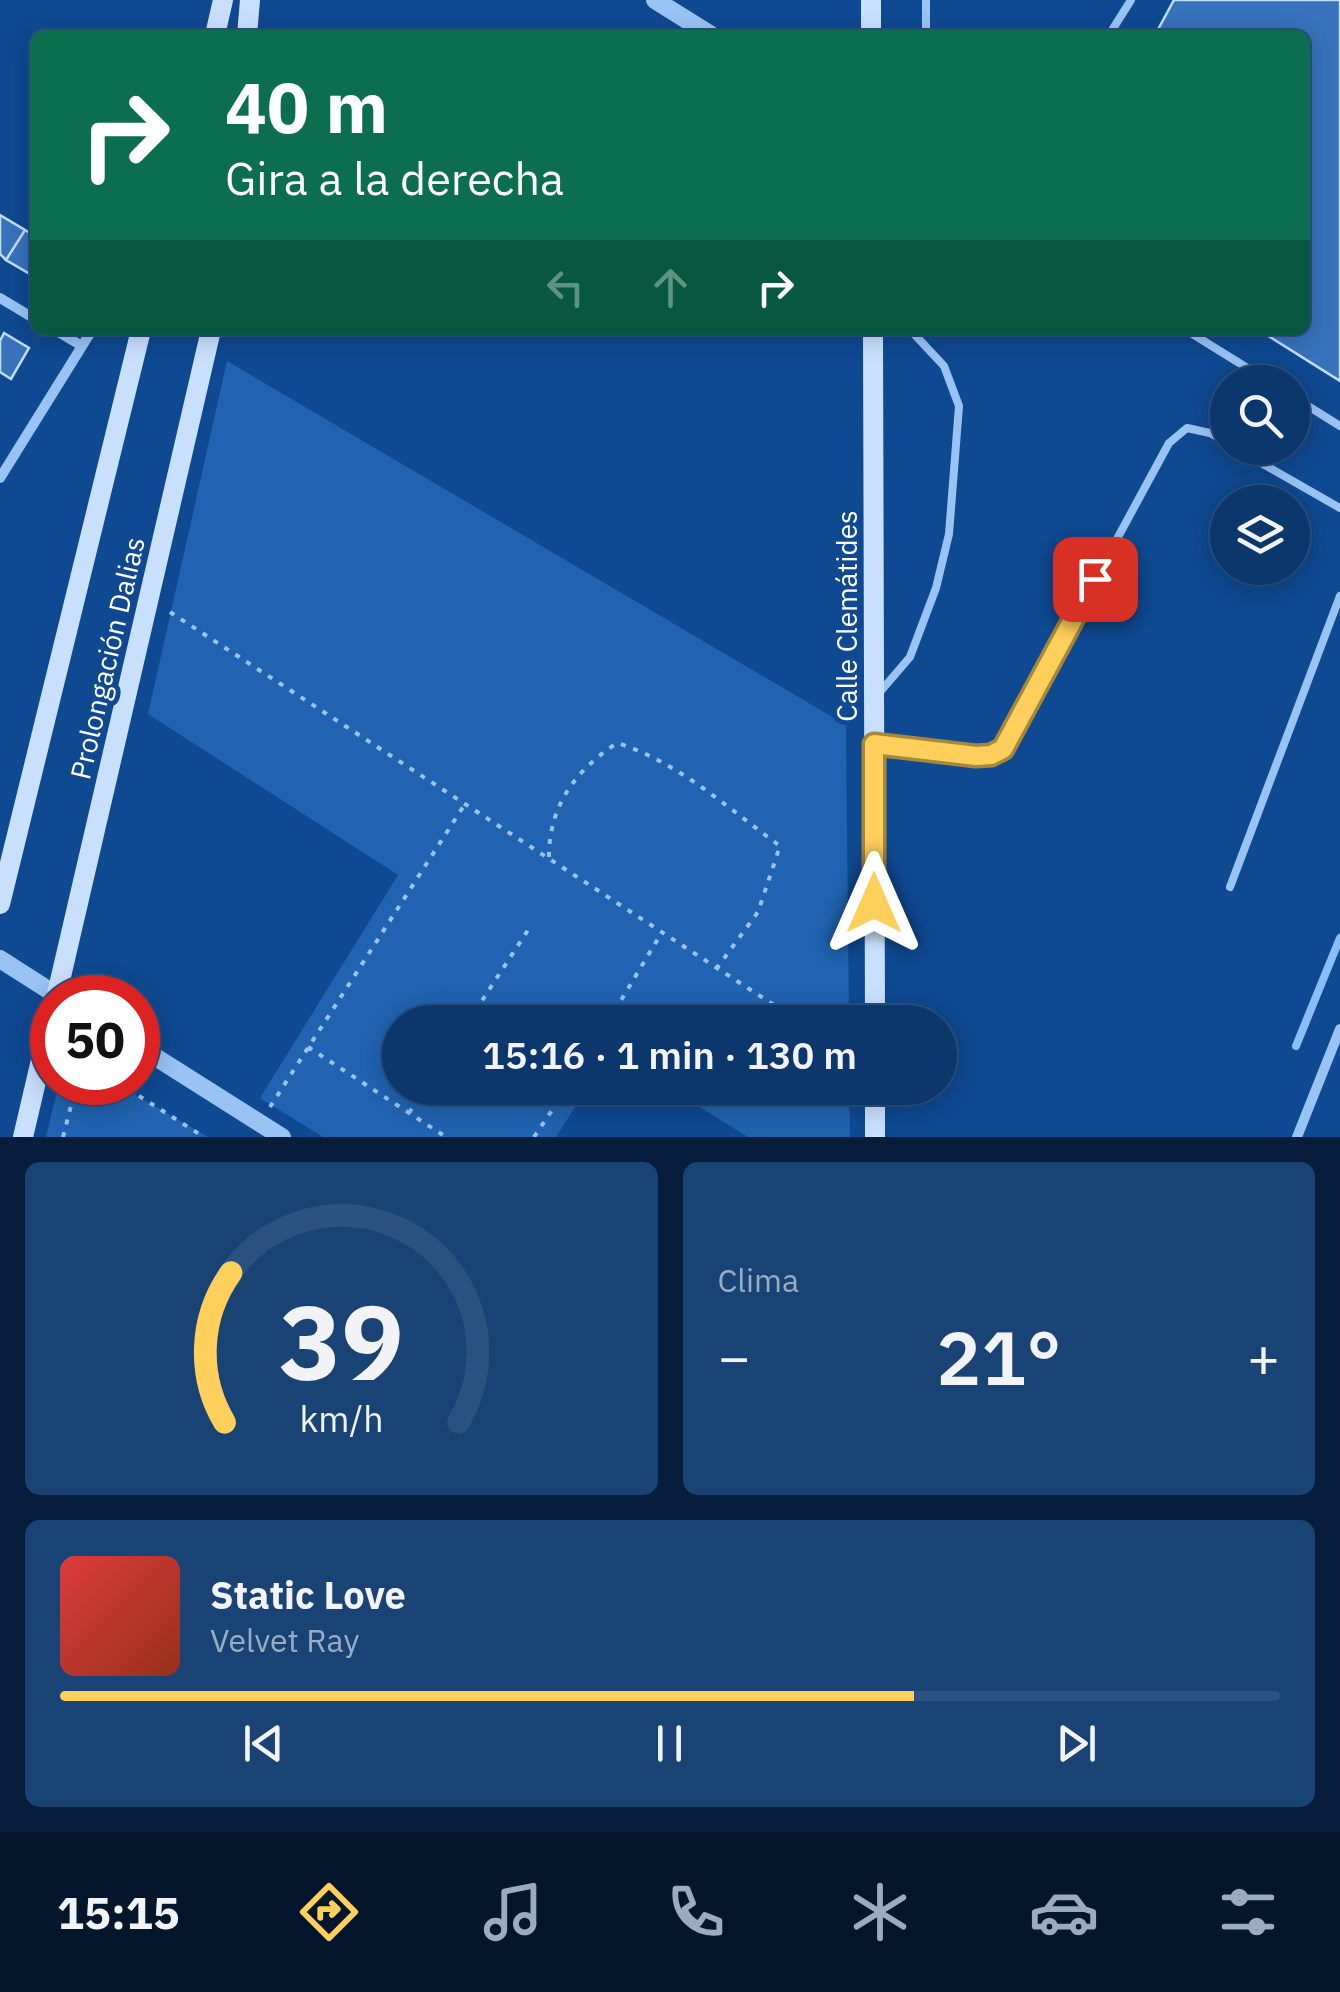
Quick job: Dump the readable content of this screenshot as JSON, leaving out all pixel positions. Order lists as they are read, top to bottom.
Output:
{
  "streets": {
    "main road": ["Calle Clemátides", "Prolongación Dalias"]
  },
  "page": {
    "turn": ["40 m", "Gira a la derecha"],
    "limit": "50",
    "trip": "15:16 · 1 min · 130 m",
    "tile": "Clima",
    "heat": ["−", "21°", "+"],
    "song": ["Static Love", "Velvet Ray"],
    "tabs": "15:15",
    "gauge": ["39", "km/h"]
  }
}
